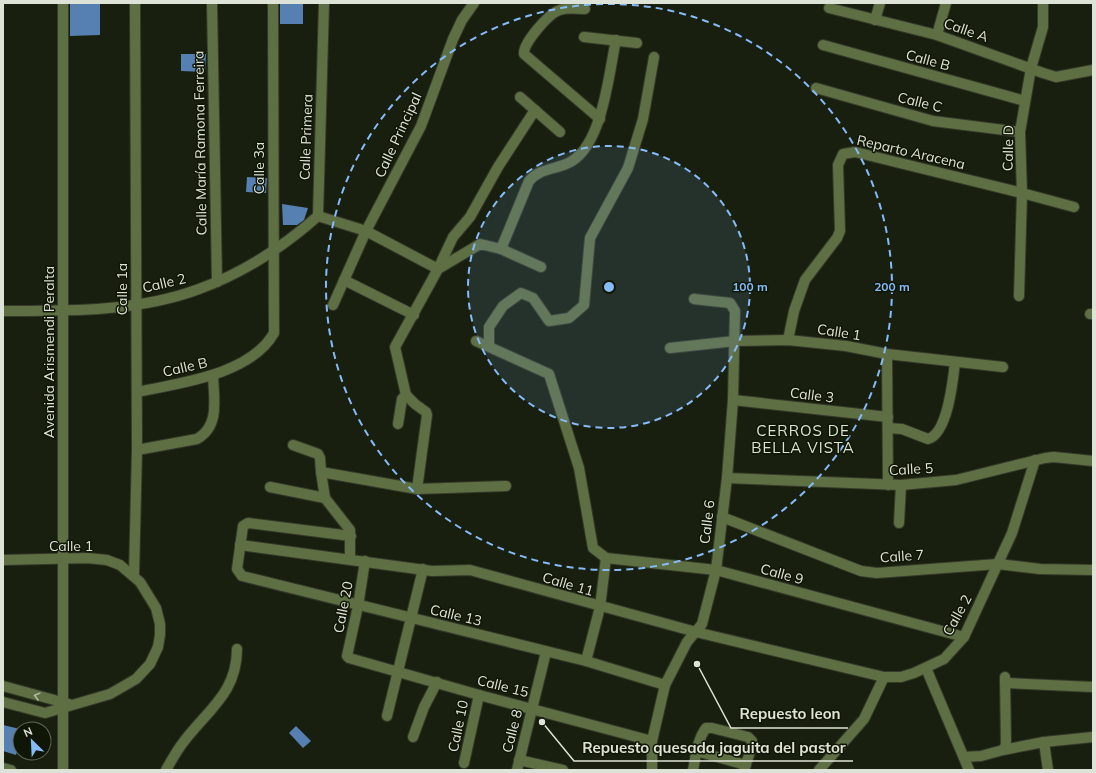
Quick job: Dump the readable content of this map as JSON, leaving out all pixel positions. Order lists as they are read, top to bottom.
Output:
{
  "streets": {
    "street": [
      "Calle A",
      "Calle B",
      "Calle C",
      "Calle Principal",
      "Calle Primera",
      "Calle María Ramona Ferreira",
      "Calle D",
      "Reparto Aracena",
      "Calle 3a",
      "Calle 2",
      "Calle 1a",
      "Calle 1",
      "Avenida Arismendi Peralta",
      "Calle 3",
      "Calle 5",
      "Calle 6",
      "Calle 7",
      "Calle 9",
      "Calle 11",
      "Calle 20",
      "Calle 13",
      "Calle 15",
      "Calle 10",
      "Calle 8"
    ]
  },
  "crossings": [
    ["Calle A", "Calle D"],
    ["Calle B", "Calle D"],
    ["Calle B", "Calle 3a"],
    ["Calle B", "Calle 1a"],
    ["Calle C", "Calle D"],
    ["Calle María Ramona Ferreira", "Calle 2"],
    ["Calle D", "Reparto Aracena"],
    ["Reparto Aracena", "Calle 1"],
    ["Calle 3a", "Calle 2"],
    ["Calle 2", "Calle 1a"],
    ["Calle 2", "Avenida Arismendi Peralta"],
    ["Calle 2", "Calle 5"],
    ["Calle 2", "Calle 7"],
    ["Calle 2", "Calle 9"],
    ["Calle 2", "Calle 11"],
    ["Calle 1a", "Calle 1"],
    ["Calle 1", "Avenida Arismendi Peralta"],
    ["Calle 1", "Calle 6"],
    ["Calle 3", "Calle 6"],
    ["Calle 5", "Calle 6"],
    ["Calle 6", "Calle 7"],
    ["Calle 6", "Calle 9"],
    ["Calle 6", "Calle 11"],
    ["Calle 6", "Calle 13"],
    ["Calle 6", "Calle 15"],
    ["Calle 11", "Calle 20"],
    ["Calle 11", "Calle 13"],
    ["Calle 20", "Calle 13"],
    ["Calle 20", "Calle 15"],
    ["Calle 13", "Calle 8"],
    ["Calle 15", "Calle 10"],
    ["Calle 15", "Calle 8"]
  ],
  "districts": ["CERROS DE BELLA VISTA"],
  "places": ["Repuesto leon", "Repuesto quesada jaguita del pastor"],
  "north": "top left",
  "rings": ["100 m", "200 m"]
}
